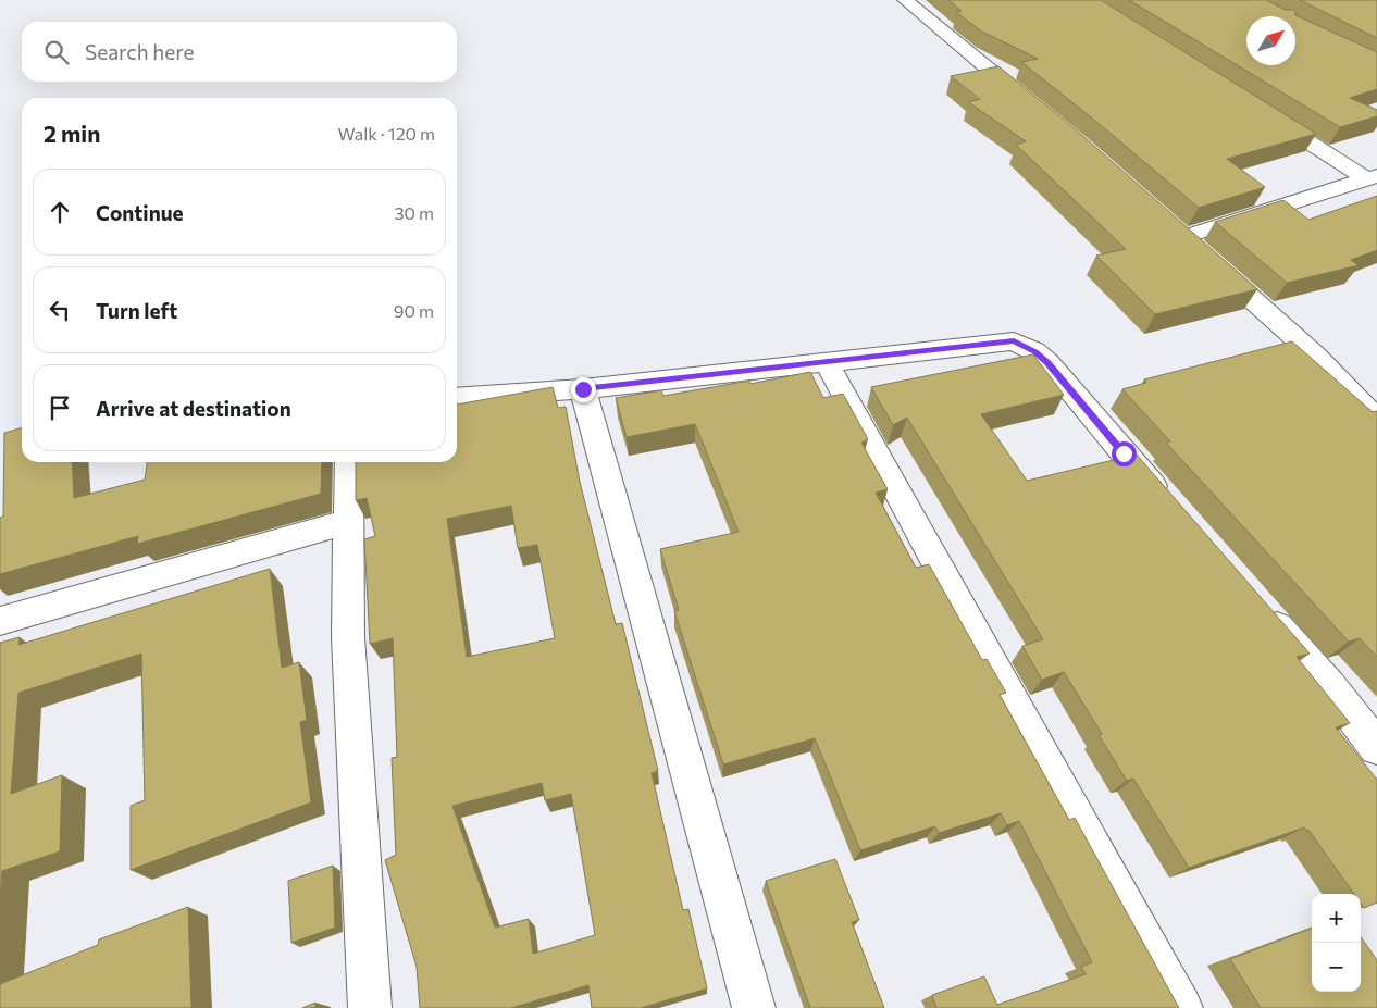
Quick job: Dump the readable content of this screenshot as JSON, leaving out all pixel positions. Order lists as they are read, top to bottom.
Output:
{
  "north": "top right",
  "page": {
    "search": "Search here",
    "heading": ["2 min", "Walk · 120 m"],
    "list": [
      ["Continue", "30 m"],
      ["Turn left", "90 m"],
      "Arrive at destination"
    ],
    "map_buttons": ["+", "−"]
  }
}
